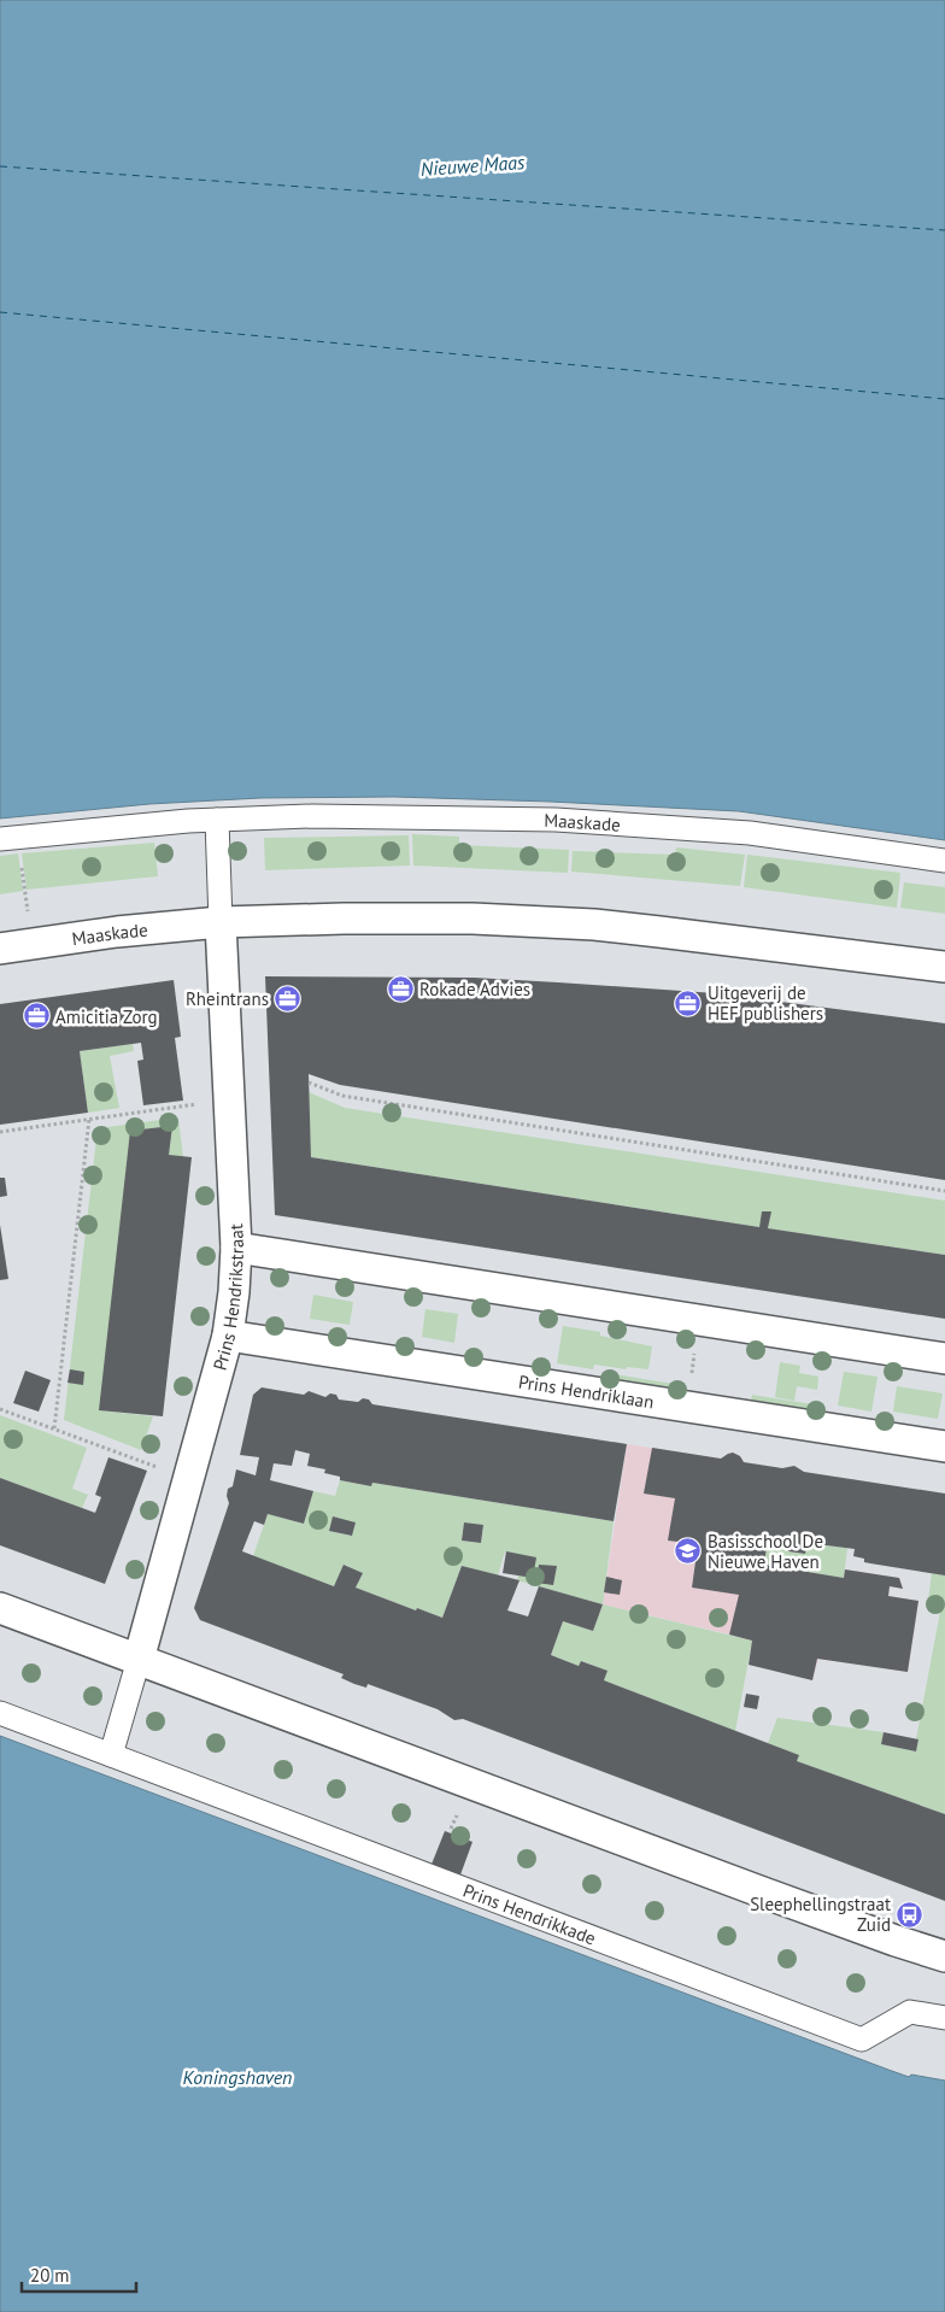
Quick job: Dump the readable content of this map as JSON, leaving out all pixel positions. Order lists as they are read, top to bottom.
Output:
{
  "streets": {
    "street": [
      "Maaskade",
      "Prins Hendrikstraat",
      "Prins Hendriklaan",
      "Prins Hendrikkade"
    ]
  },
  "crossings": [
    ["Maaskade", "Prins Hendrikstraat"],
    ["Prins Hendrikstraat", "Prins Hendriklaan"]
  ],
  "water": ["Nieuwe Maas", "Koningshaven"],
  "places": {
    "office": [
      "Rokade Advies",
      "Rheintrans",
      "Uitgeverij de HEF publishers",
      "Amicitia Zorg"
    ],
    "school or university": ["Basisschool De Nieuwe Haven"],
    "bus stop": ["Sleephellingstraat Zuid"]
  },
  "scale_bar": "20 m"
}
